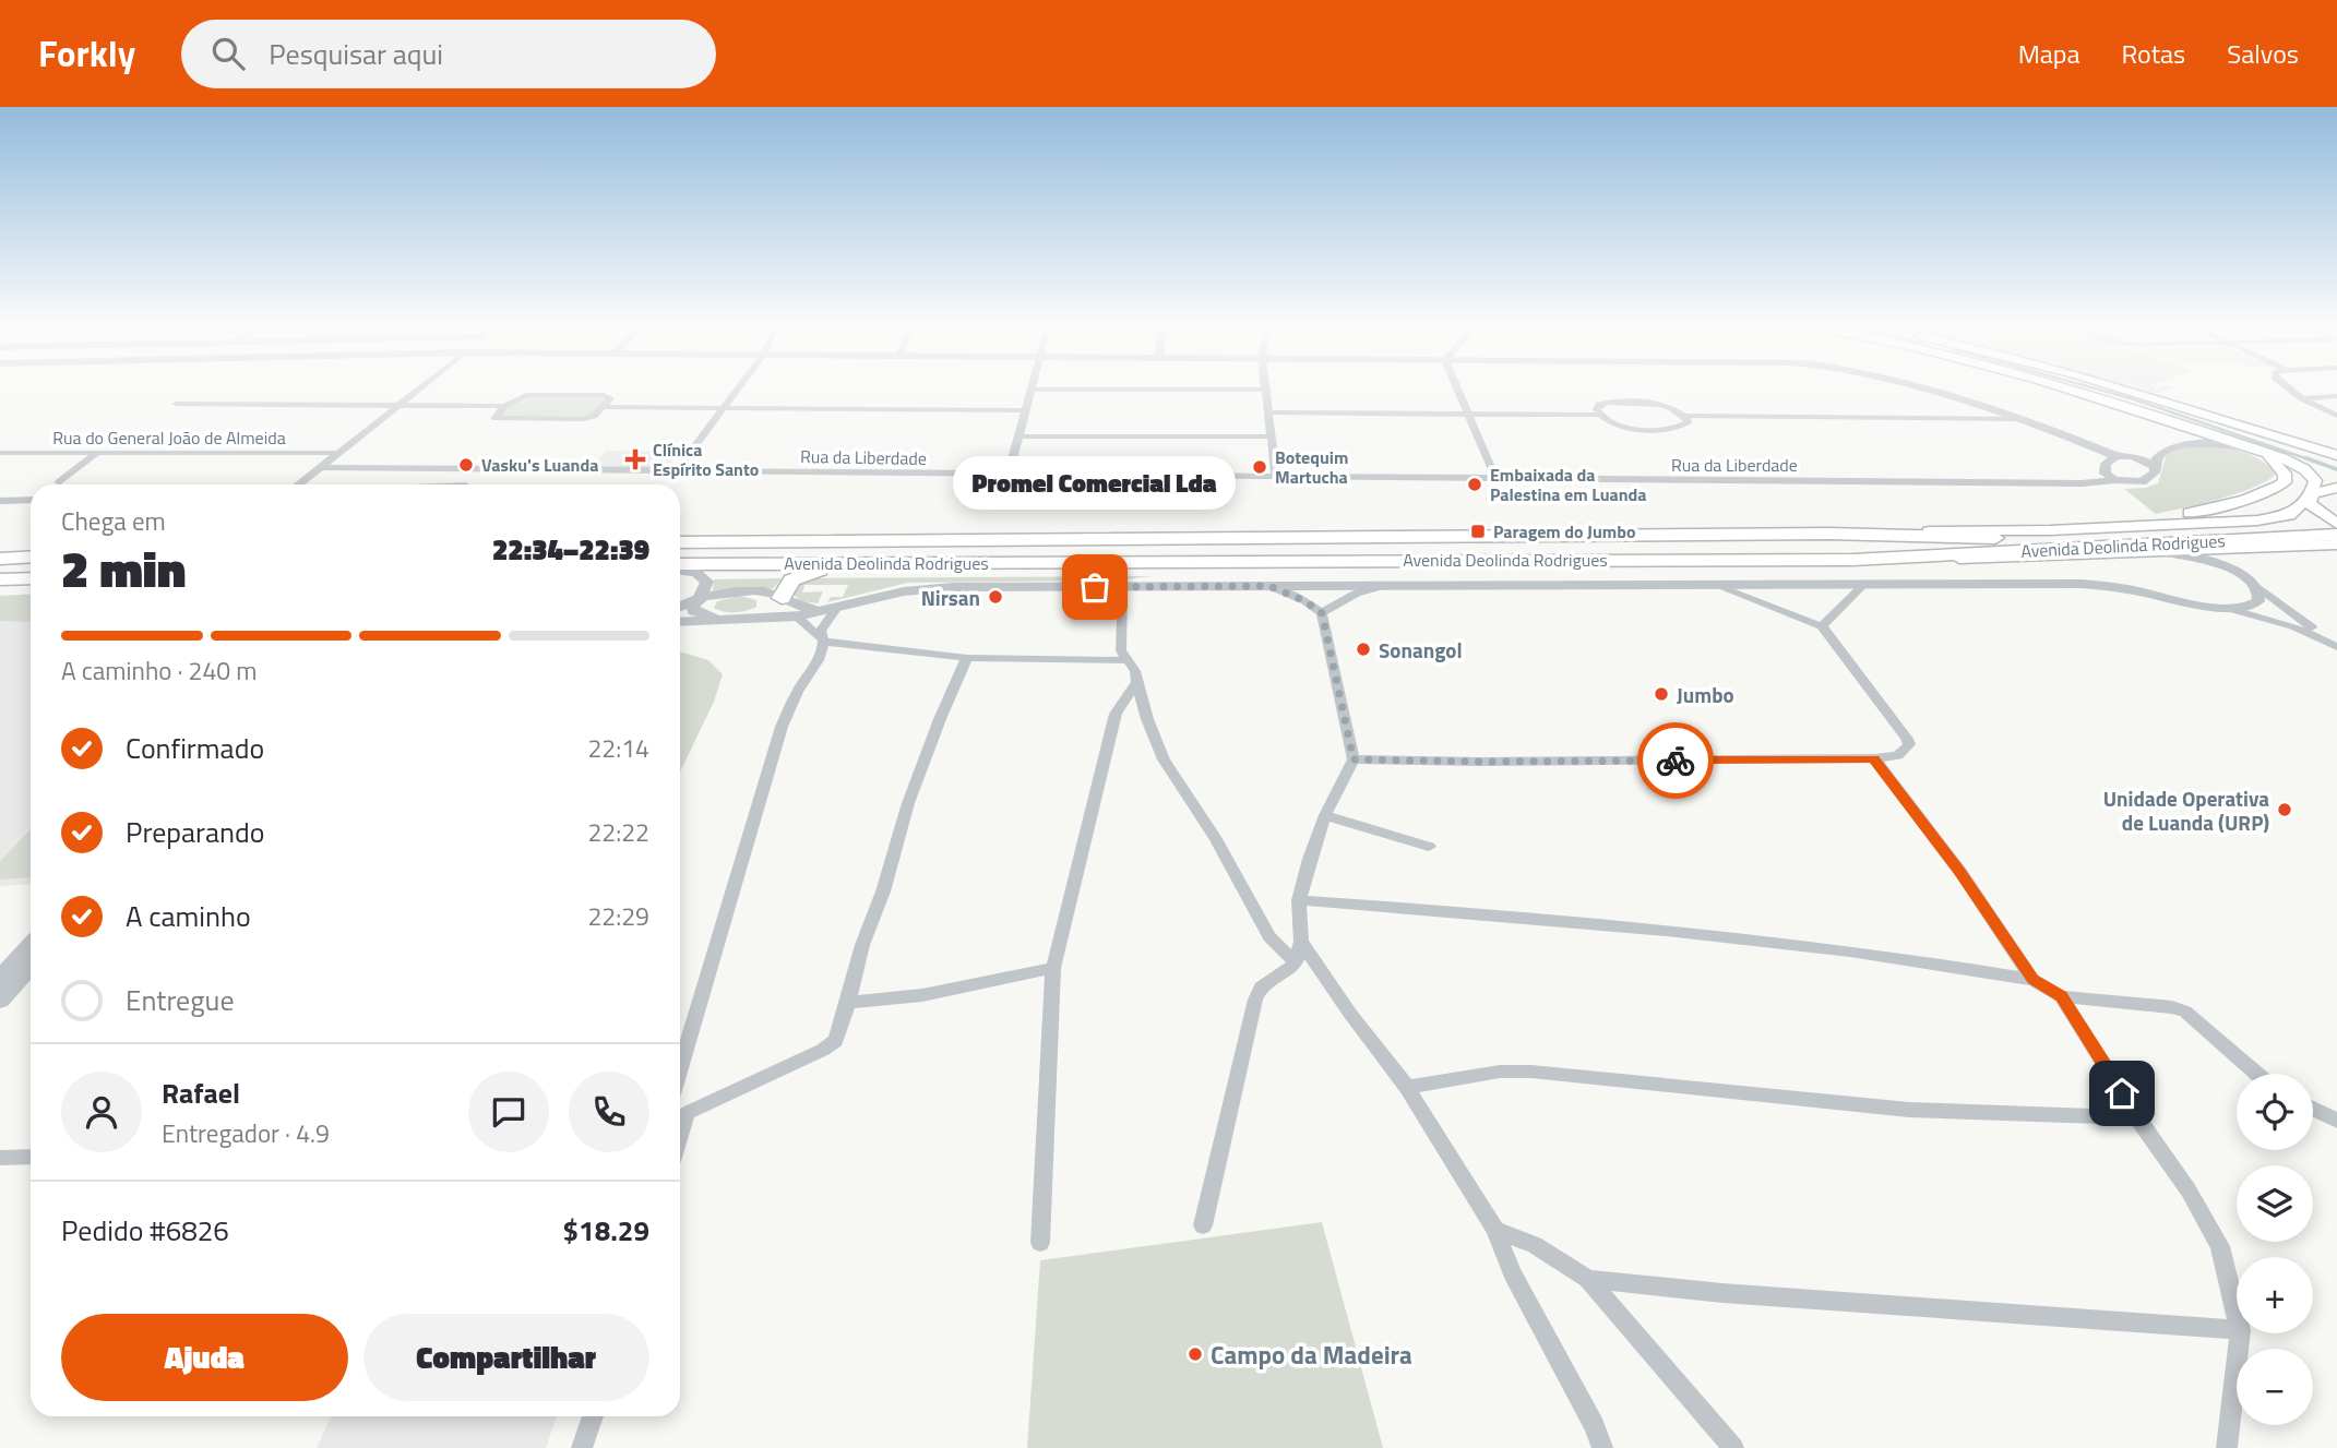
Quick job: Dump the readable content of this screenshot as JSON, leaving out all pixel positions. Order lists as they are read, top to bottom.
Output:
{
  "streets": {
    "highway": ["Avenida Deolinda Rodrigues"],
    "street": ["Rua do General João de Almeida", "Rua da Liberdade"]
  },
  "places": {
    "health": ["Clínica Espírito Santo"],
    "other": [
      "Vasku's Luanda",
      "Botequim Martucha",
      "Embaixada da Palestina em Luanda",
      "Promel Comercial Lda",
      "Nirsan",
      "Sonangol",
      "Jumbo",
      "Unidade Operativa de Luanda (URP)",
      "Campo da Madeira"
    ],
    "transit": ["Paragem do Jumbo"]
  },
  "page": {
    "header": "Forkly",
    "search": "Pesquisar aqui",
    "nav": ["Mapa", "Rotas", "Salvos"],
    "bubble": "Promel Comercial Lda",
    "heading": ["2 min", "Chega em", "22:34–22:39"],
    "panel": [
      "Rafael",
      "Entregador · 4.9",
      "Pedido #6826",
      "$18.29"
    ],
    "bar": "A caminho · 240 m",
    "list": [
      ["Confirmado", "22:14"],
      ["Preparando", "22:22"],
      ["A caminho", "22:29"],
      "Entregue"
    ],
    "map_buttons": ["+", "−"],
    "buttons": ["Ajuda", "Compartilhar"]
  }
}
